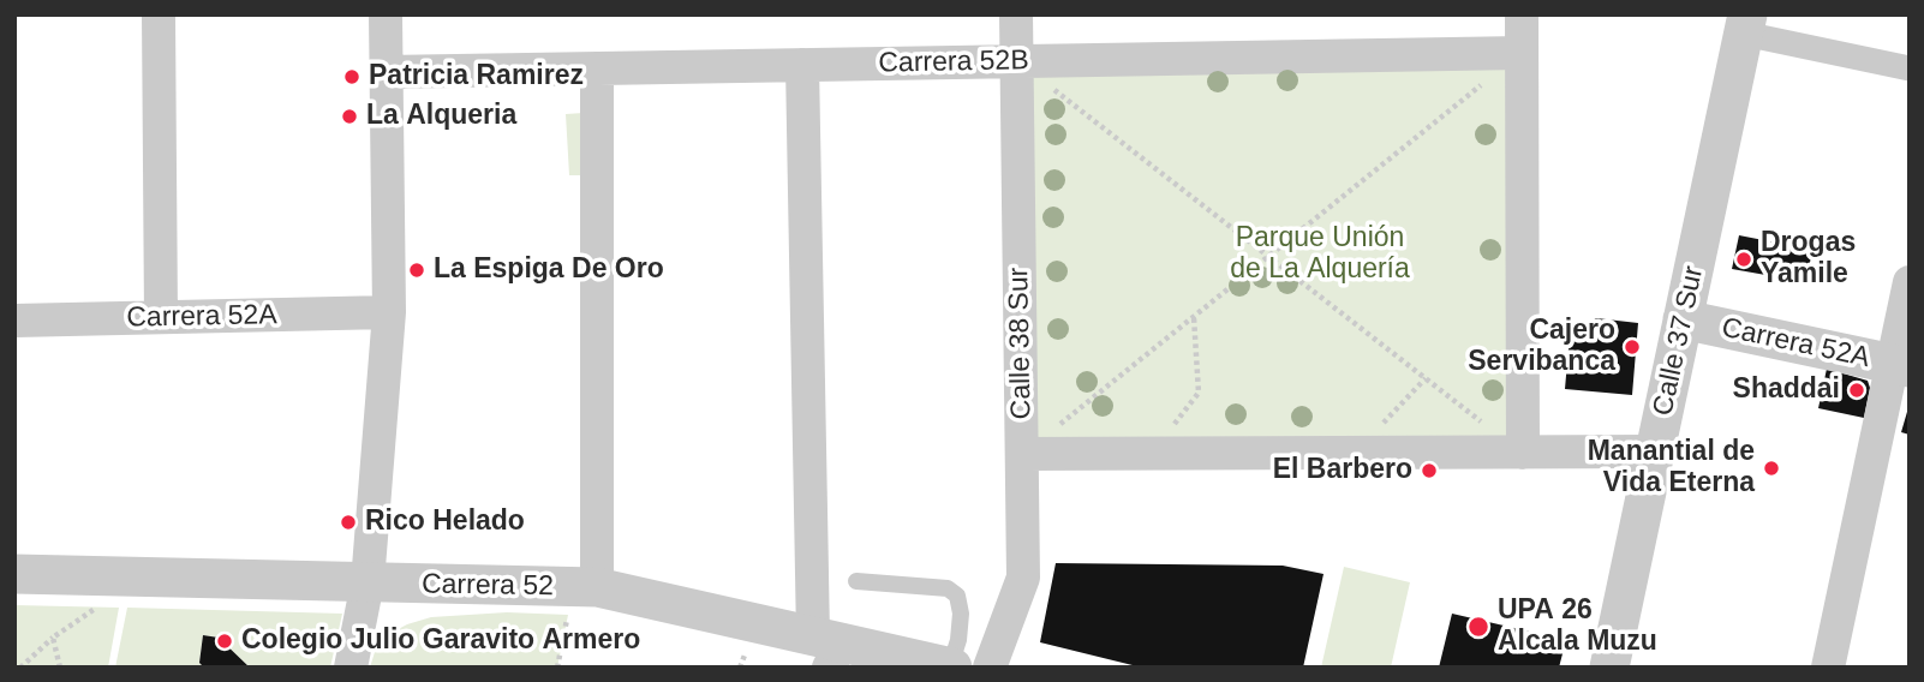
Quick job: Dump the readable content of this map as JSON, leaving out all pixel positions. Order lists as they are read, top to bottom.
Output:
{
  "streets": {
    "street": [
      "Carrera 52B",
      "Carrera 52A",
      "Calle 37 Sur",
      "Calle 38 Sur",
      "Carrera 52"
    ]
  },
  "crossings": [
    ["Carrera 52B", "Calle 38 Sur"],
    ["Carrera 52A", "Calle 37 Sur"]
  ],
  "parks": ["Parque Unión de La Alquería"],
  "places": [
    "Patricia Ramirez",
    "La Alqueria",
    "Drogas Yamile",
    "La Espiga De Oro",
    "Cajero Servibanca",
    "Shaddai",
    "Manantial de Vida Eterna",
    "El Barbero",
    "Rico Helado",
    "UPA 26 Alcala Muzu",
    "Colegio Julio Garavito Armero"
  ]
}
